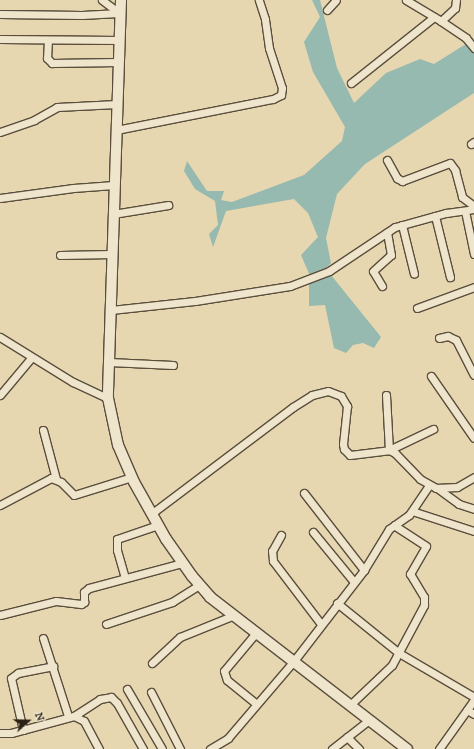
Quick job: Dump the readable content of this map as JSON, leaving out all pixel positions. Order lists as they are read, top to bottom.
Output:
{
  "north": "right"
}
